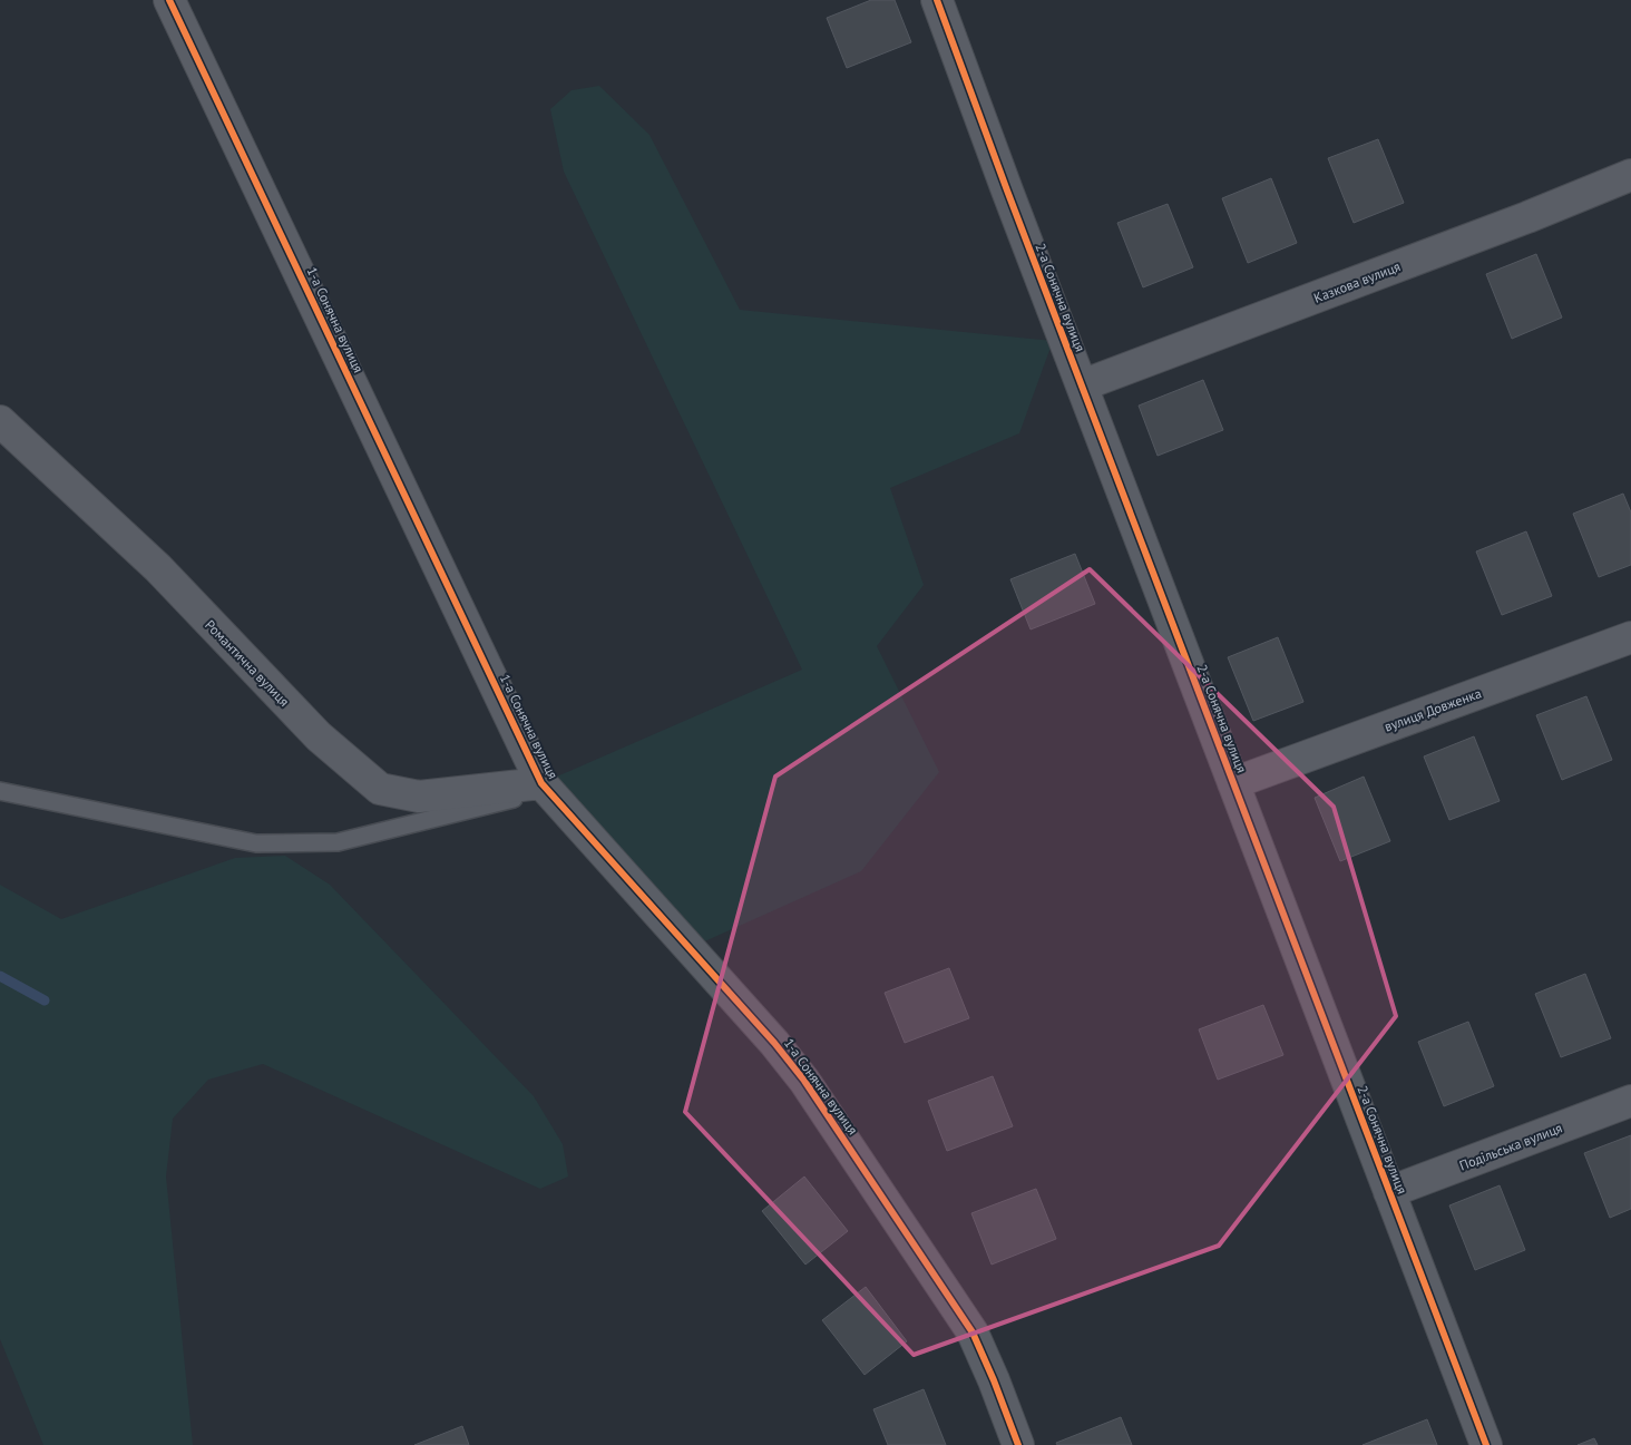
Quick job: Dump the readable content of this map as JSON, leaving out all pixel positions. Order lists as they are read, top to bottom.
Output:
{
  "streets": {
    "street": [
      "Казкова вулиця",
      "2-а Сонячна вулиця",
      "1-а Сонячна вулиця",
      "Романтична вулиця",
      "вулиця Довженка",
      "Подільська вулиця"
    ]
  },
  "crossings": [
    ["Казкова вулиця", "2-а Сонячна вулиця"],
    ["2-а Сонячна вулиця", "вулиця Довженка"],
    ["2-а Сонячна вулиця", "Подільська вулиця"],
    ["1-а Сонячна вулиця", "Романтична вулиця"]
  ]
}
